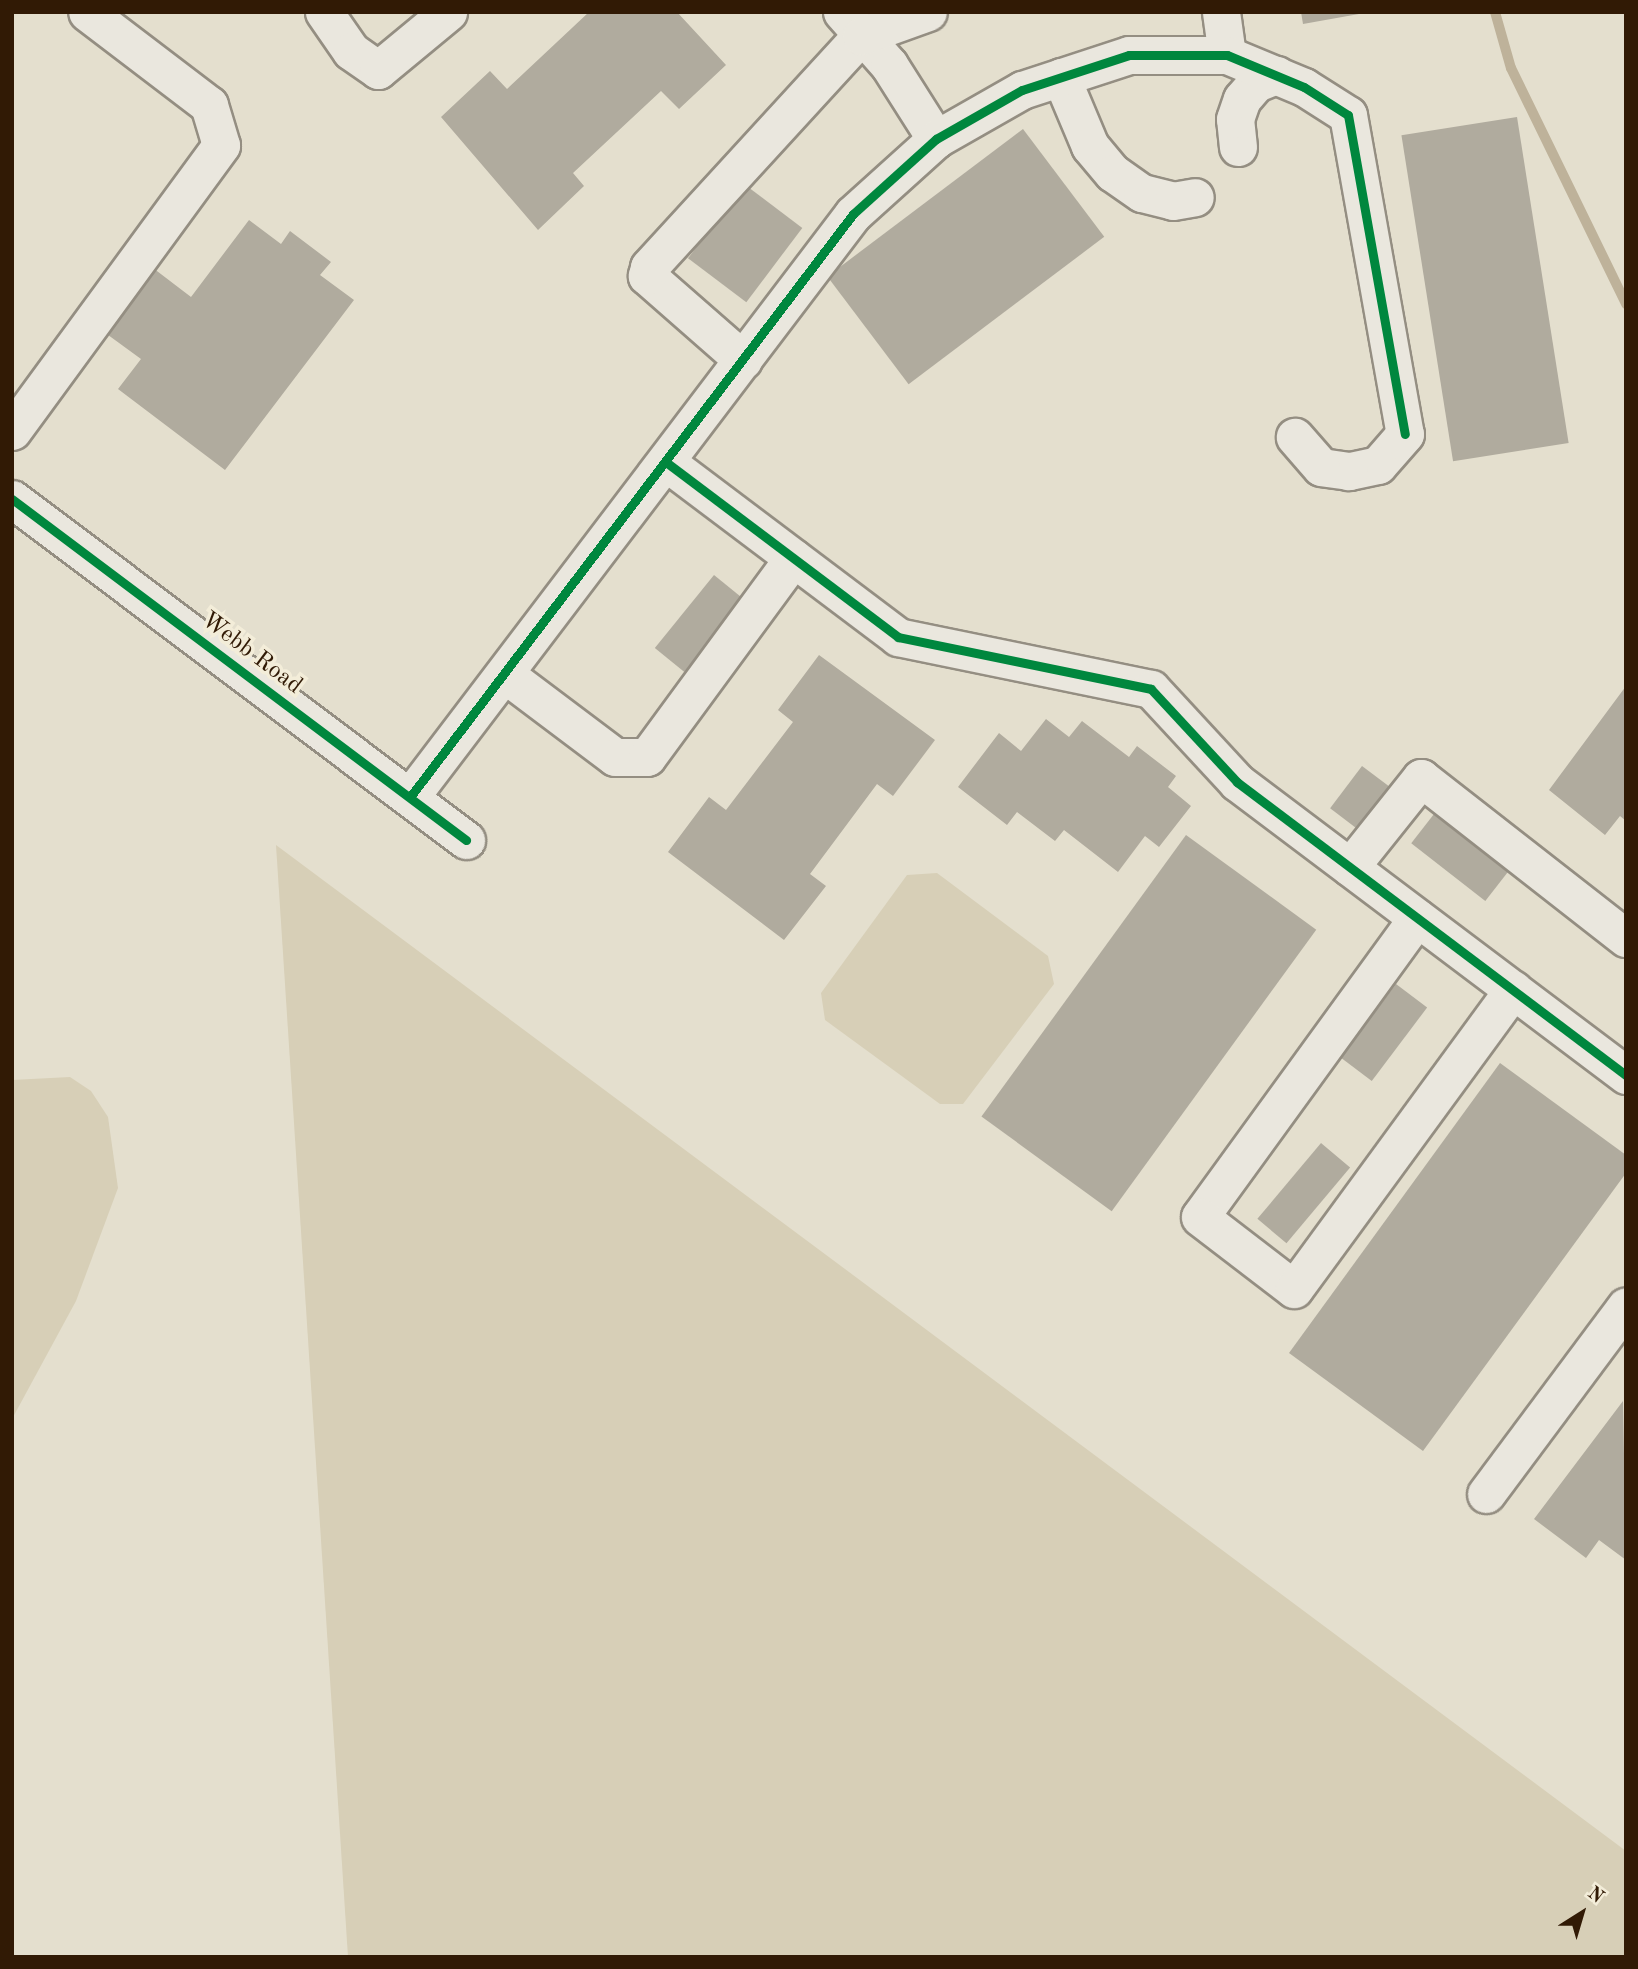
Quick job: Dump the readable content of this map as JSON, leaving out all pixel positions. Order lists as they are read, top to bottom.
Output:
{
  "streets": {
    "street": ["Webb Road"]
  },
  "north": "top right"
}
